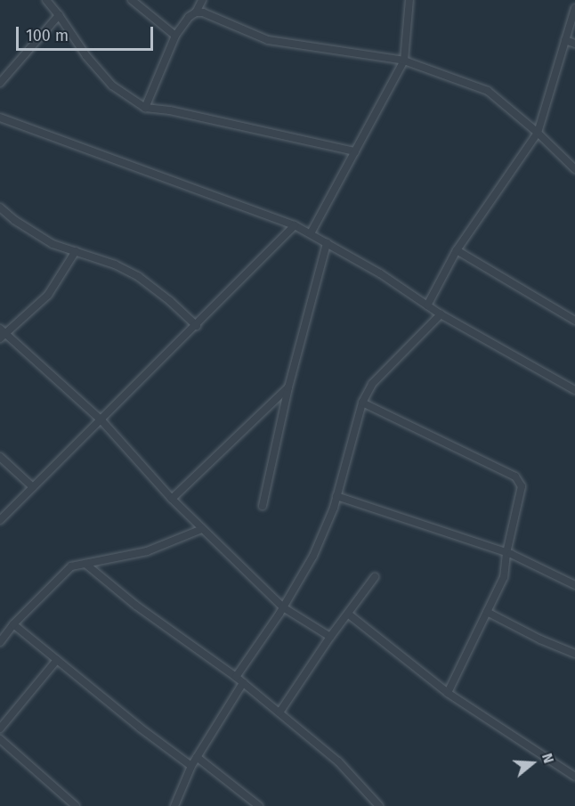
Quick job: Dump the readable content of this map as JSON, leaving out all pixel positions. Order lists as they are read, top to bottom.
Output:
{
  "scale_bar": "100 m",
  "north": "right"
}
